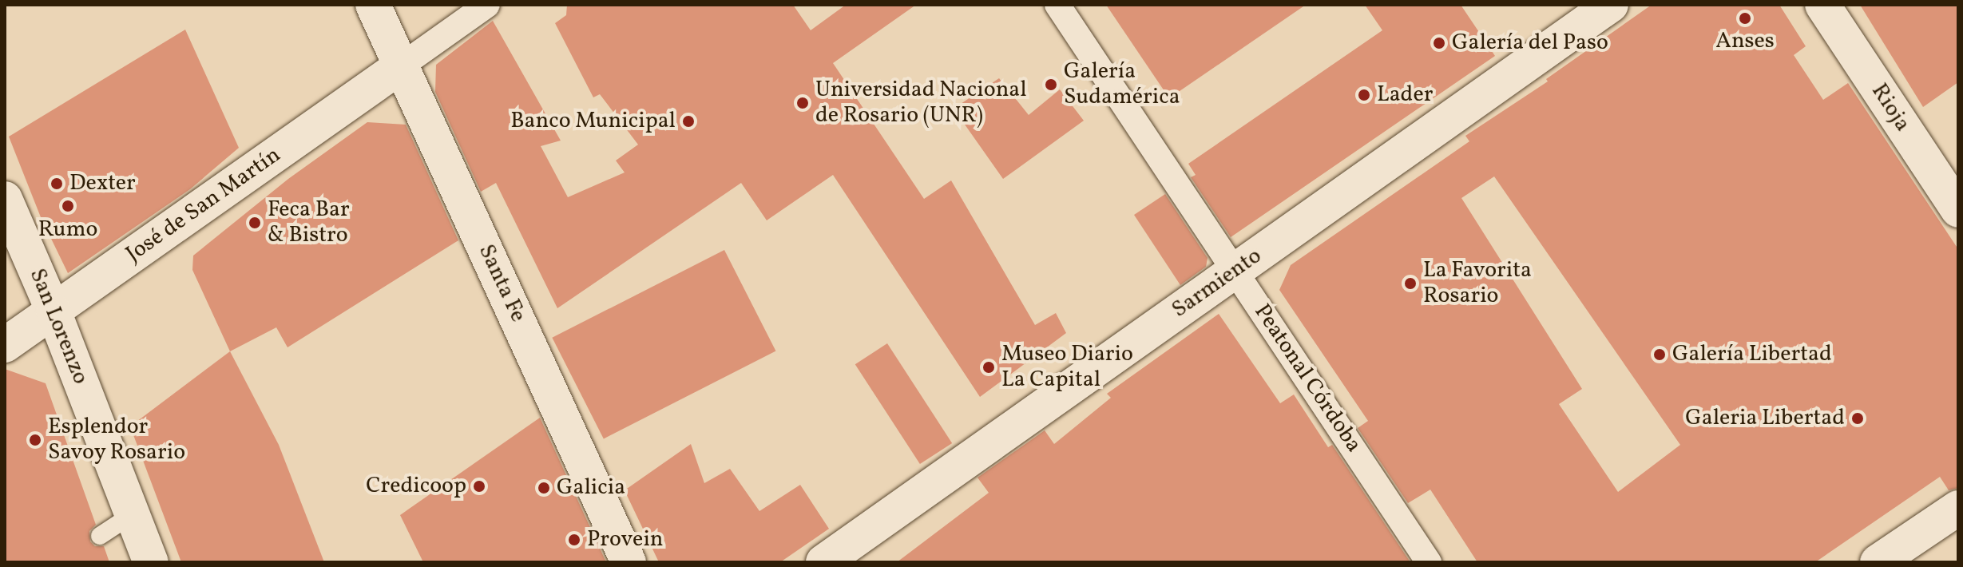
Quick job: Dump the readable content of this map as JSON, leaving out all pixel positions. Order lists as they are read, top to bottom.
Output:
{
  "streets": {
    "street": [
      "Rioja",
      "José de San Martín",
      "Santa Fe",
      "Sarmiento",
      "San Lorenzo",
      "Peatonal Córdoba"
    ]
  },
  "crossings": [
    ["José de San Martín", "Santa Fe"],
    ["José de San Martín", "San Lorenzo"],
    ["Sarmiento", "Peatonal Córdoba"]
  ],
  "places": [
    "Anses",
    "Galería del Paso",
    "Galería Sudamérica",
    "Lader",
    "Universidad Nacional de Rosario (UNR)",
    "Banco Municipal",
    "Dexter",
    "Rumo",
    "Feca Bar & Bistro",
    "La Favorita Rosario",
    "Galería Libertad",
    "Museo Diario La Capital",
    "Galeria Libertad",
    "Esplendor Savoy Rosario",
    "Credicoop",
    "Galicia",
    "Provein"
  ]
}
